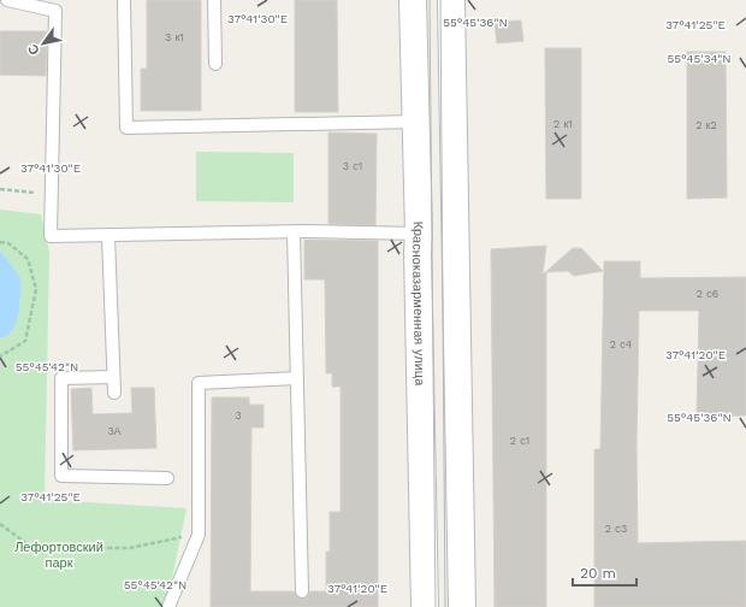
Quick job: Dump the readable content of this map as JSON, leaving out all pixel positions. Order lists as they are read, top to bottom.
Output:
{
  "streets": {
    "main road": ["Красноказарменная улица"]
  },
  "parks": ["Лефортовский парк"],
  "house_numbers": [
    "3 к1",
    "2 к1",
    "2 к2",
    "3 с1",
    "2 с6",
    "2 с4",
    "3",
    "3А",
    "2 с1",
    "2 c3"
  ],
  "scale_bar": "20 m",
  "north": "bottom left",
  "coordinates": [
    "37°41'30\"E",
    "55°45'36\"N",
    "37°41'25\"E",
    "55°45'34\"N",
    "37°41'20\"E",
    "55°45'42\"N"
  ]
}
